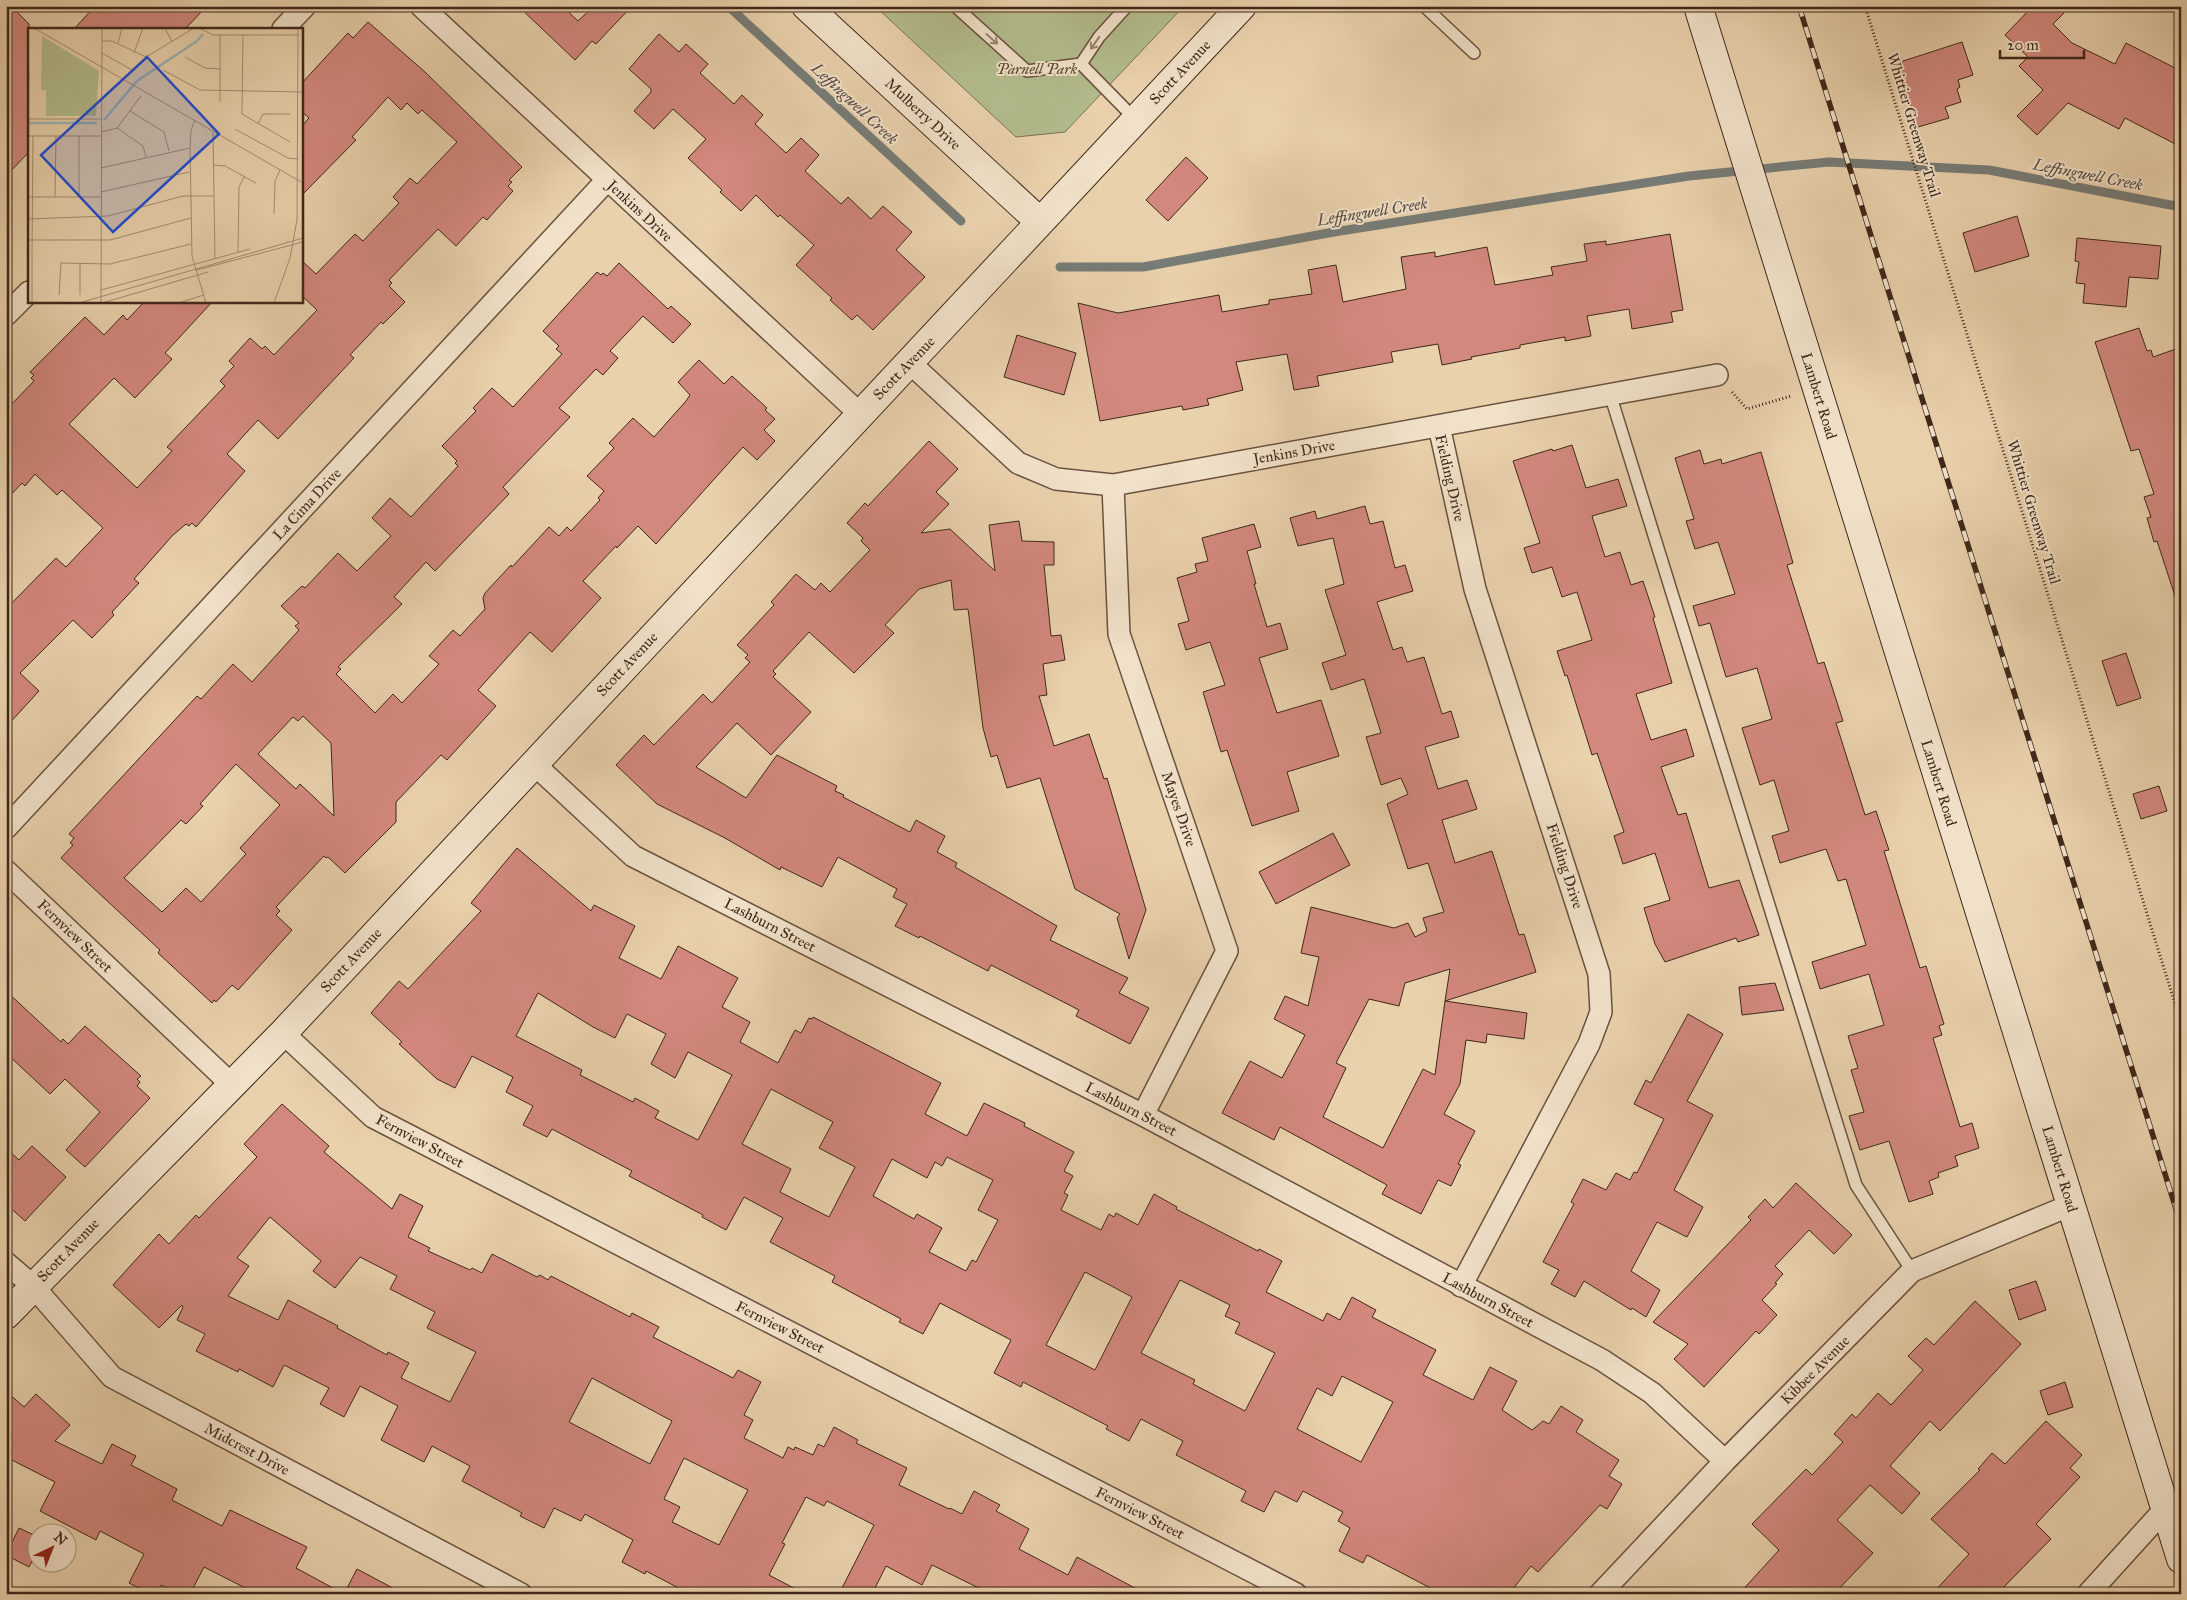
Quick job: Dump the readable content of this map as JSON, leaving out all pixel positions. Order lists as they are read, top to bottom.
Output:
{
  "streets": {
    "street": [
      "Scott Avenue",
      "Mulberry Drive",
      "Jenkins Drive",
      "Lambert Road",
      "Fielding Drive",
      "La Cima Drive",
      "Mayes Drive",
      "Lashburn Street",
      "Fernview Street",
      "Kibbee Avenue",
      "Midcrest Drive"
    ],
    "path": ["Whittier Greenway Trail"]
  },
  "crossings": [
    ["Scott Avenue", "Mulberry Drive"],
    ["Scott Avenue", "Jenkins Drive"],
    ["Scott Avenue", "Lashburn Street"],
    ["Scott Avenue", "Fernview Street"],
    ["Scott Avenue", "Midcrest Drive"],
    ["Jenkins Drive", "Fielding Drive"],
    ["Jenkins Drive", "La Cima Drive"],
    ["Jenkins Drive", "Mayes Drive"],
    ["Lambert Road", "Kibbee Avenue"],
    ["Fielding Drive", "Lashburn Street"],
    ["Mayes Drive", "Lashburn Street"],
    ["Lashburn Street", "Kibbee Avenue"]
  ],
  "water": ["Leffingwell Creek"],
  "parks": ["Parnell Park"],
  "scale_bar": "20 m",
  "north": "top right"
}
